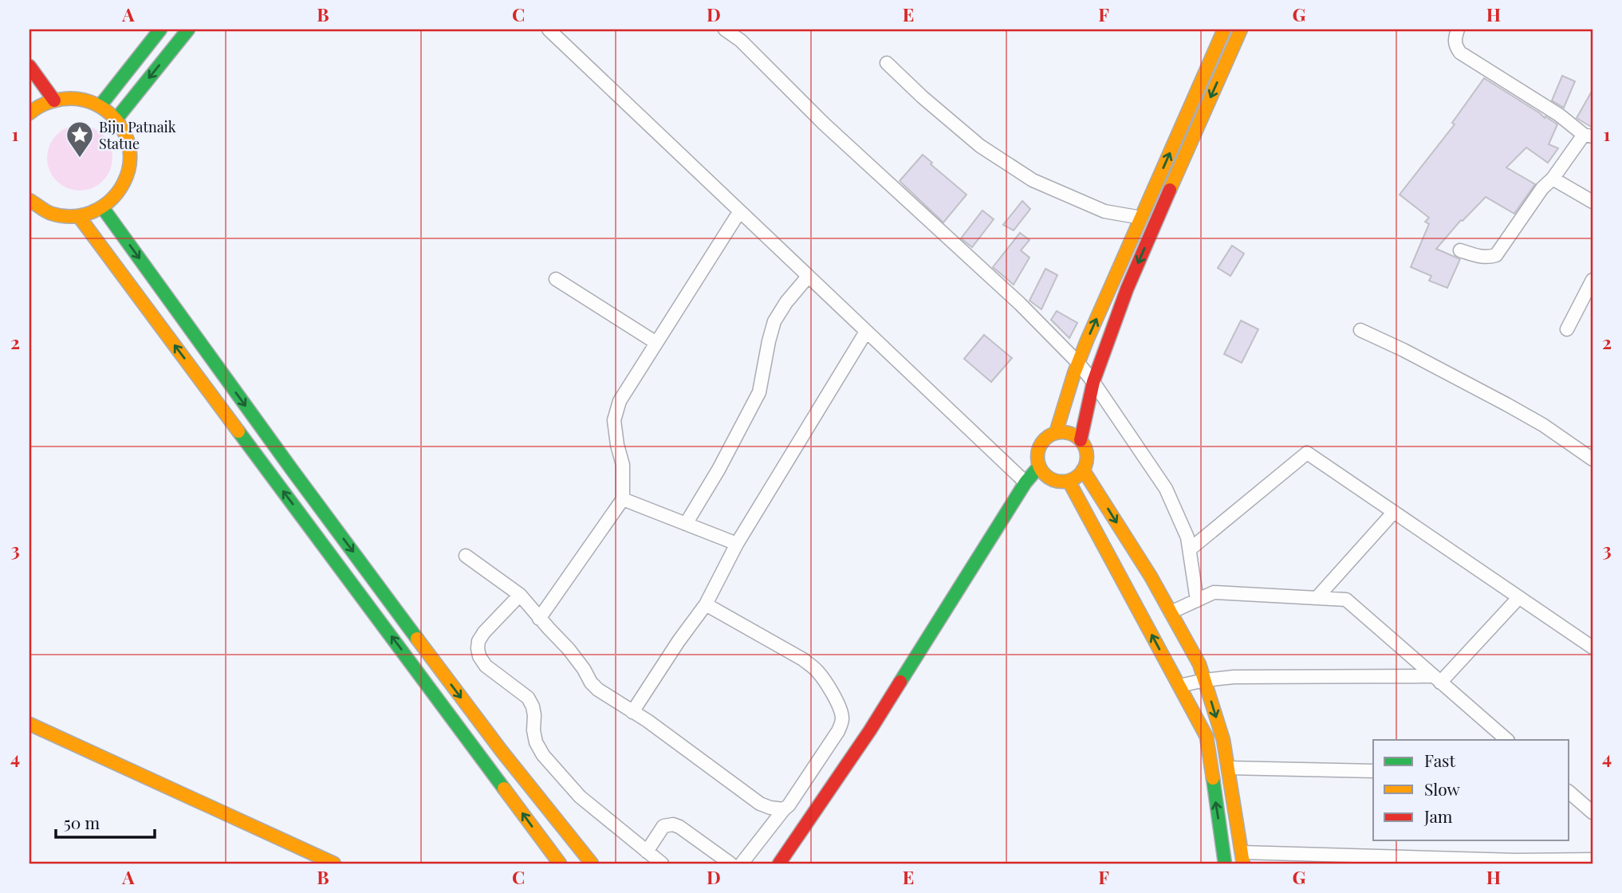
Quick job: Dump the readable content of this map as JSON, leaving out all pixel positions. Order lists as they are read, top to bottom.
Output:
{
  "places": {
    "place": ["Biju Patnaik Statue"]
  },
  "legend": ["Fast", "Slow", "Jam"],
  "scale_bar": "50 m",
  "grid": {
    "columns": [
      "A",
      "B",
      "C",
      "D",
      "E",
      "F",
      "G",
      "H"
    ],
    "rows": [
      "1",
      "2",
      "3",
      "4"
    ]
  }
}
